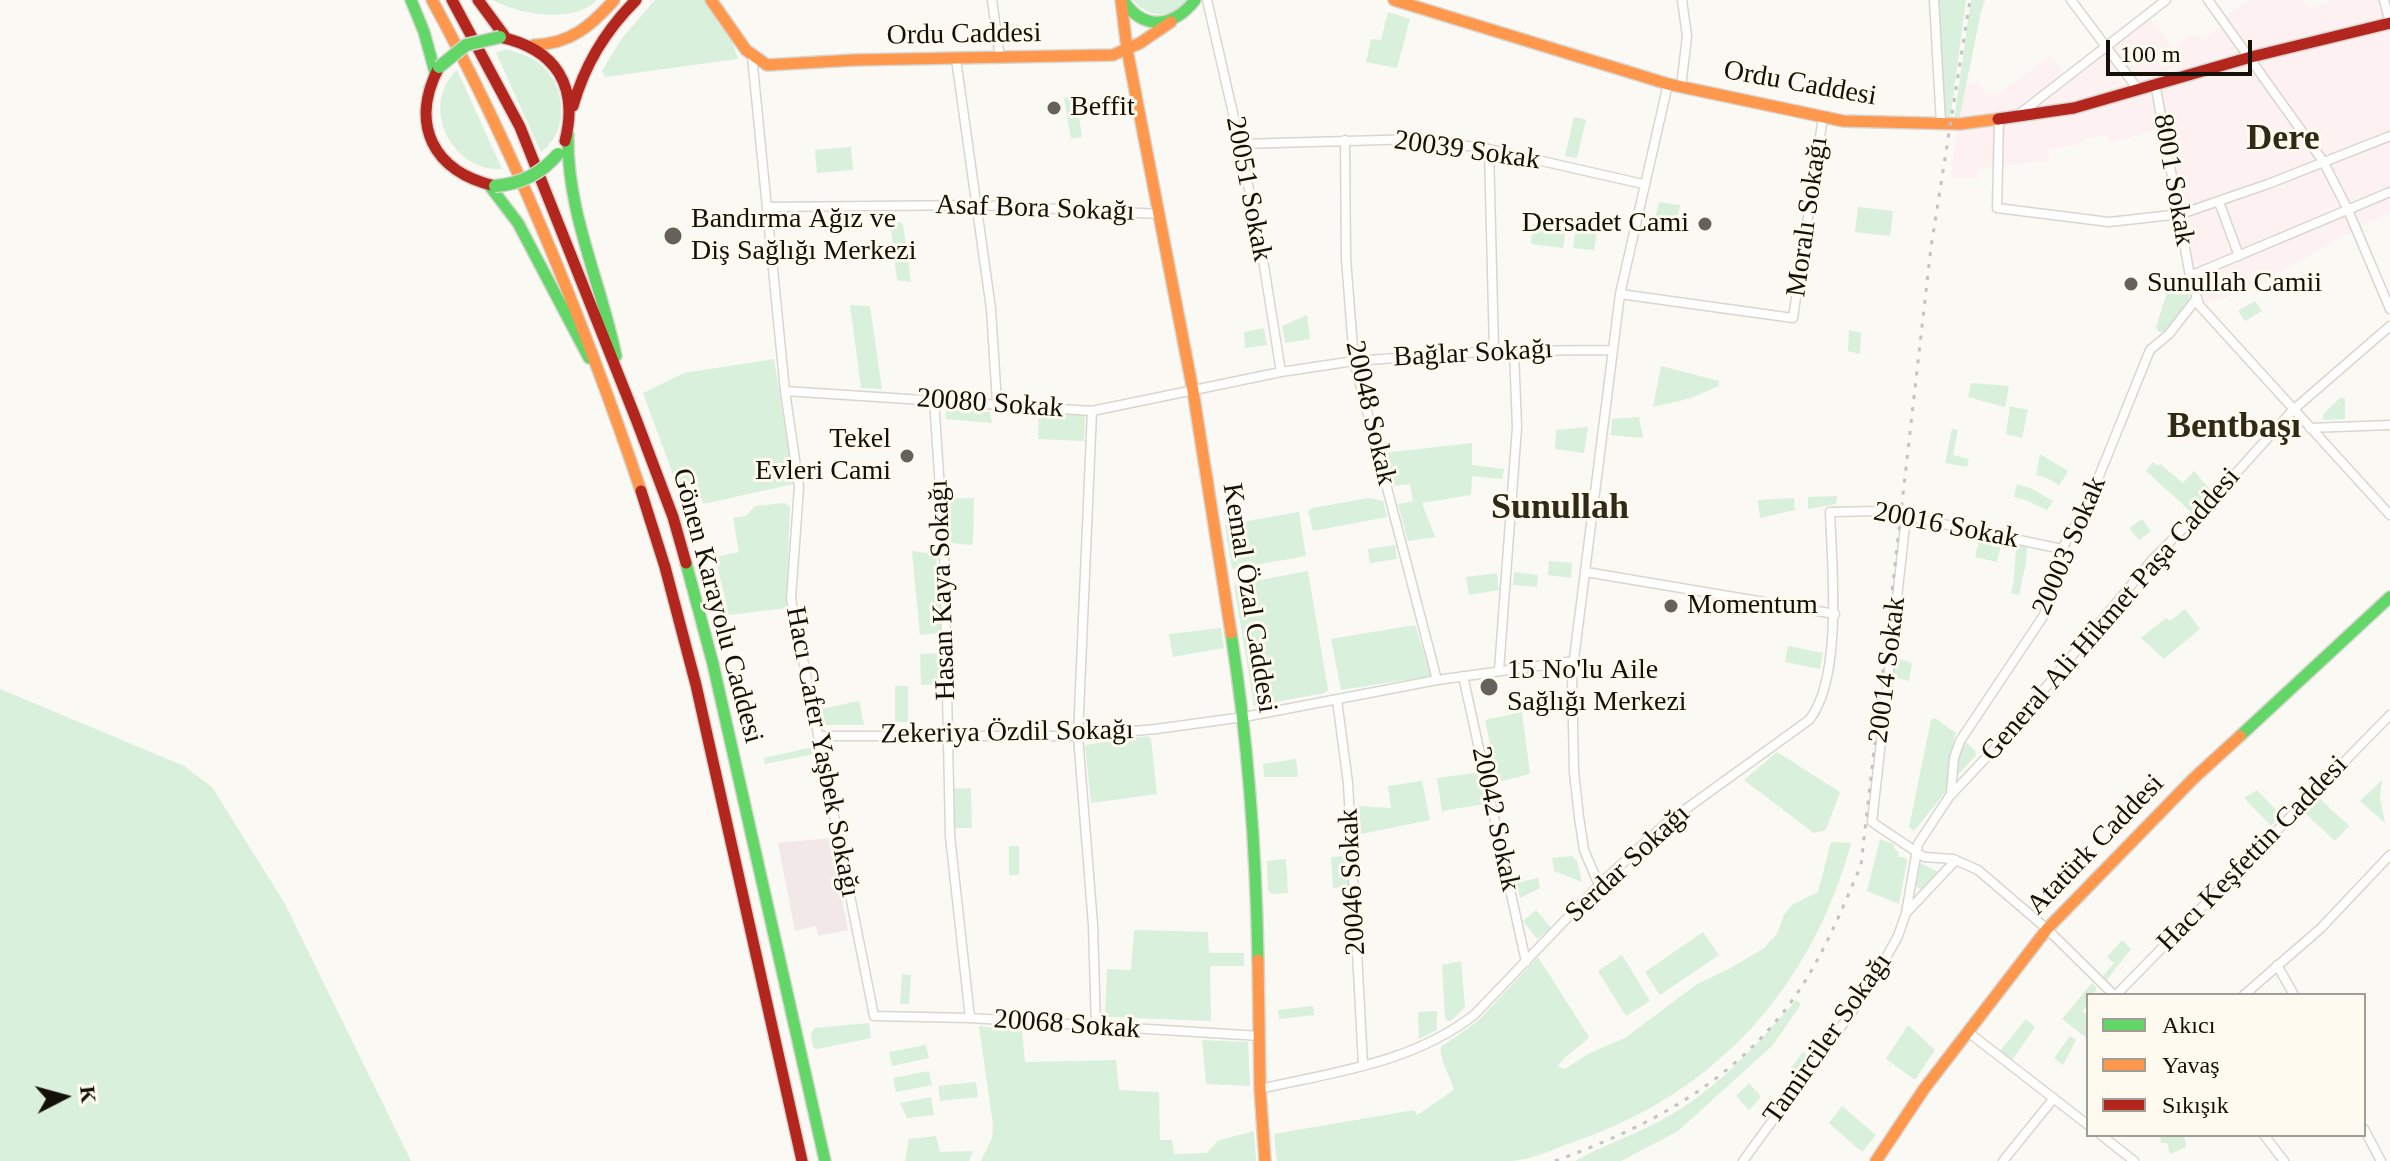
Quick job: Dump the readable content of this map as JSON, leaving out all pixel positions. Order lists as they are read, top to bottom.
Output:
{
  "streets": {
    "main road": [
      "Ordu Caddesi",
      "Kemal Özal Caddesi",
      "Gönen Karayolu Caddesi",
      "Atatürk Caddesi"
    ],
    "street": [
      "20039 Sokak",
      "8001 Sokak",
      "20051 Sokak",
      "Asaf Bora Sokağı",
      "Moralı Sokağı",
      "Bağlar Sokağı",
      "20080 Sokak",
      "20048 Sokak",
      "20016 Sokak",
      "20003 Sokak",
      "Hasan Kaya Sokağı",
      "General Ali Hikmet Paşa Caddesi",
      "20014 Sokak",
      "Zekeriya Özdil Sokağı",
      "Hacı Cafer Yaşbek Sokağı",
      "20042 Sokak",
      "Hacı Keşfettin Caddesi",
      "Serdar Sokağı",
      "20046 Sokak",
      "20068 Sokak",
      "Tamirciler Sokağı"
    ]
  },
  "crossings": [
    ["Ordu Caddesi", "8001 Sokak"],
    ["Ordu Caddesi", "20051 Sokak"],
    ["Ordu Caddesi", "Moralı Sokağı"],
    ["Ordu Caddesi", "Kemal Özal Caddesi"],
    ["Ordu Caddesi", "Hacı Cafer Yaşbek Sokağı"],
    ["20039 Sokak", "20051 Sokak"],
    ["20039 Sokak", "20048 Sokak"],
    ["8001 Sokak", "20003 Sokak"],
    ["8001 Sokak", "General Ali Hikmet Paşa Caddesi"],
    ["20051 Sokak", "Bağlar Sokağı"],
    ["Asaf Bora Sokağı", "Kemal Özal Caddesi"],
    ["Asaf Bora Sokağı", "Hacı Cafer Yaşbek Sokağı"],
    ["Bağlar Sokağı", "20080 Sokak"],
    ["Bağlar Sokağı", "20048 Sokak"],
    ["Bağlar Sokağı", "Kemal Özal Caddesi"],
    ["20080 Sokak", "Hasan Kaya Sokağı"],
    ["20080 Sokak", "Kemal Özal Caddesi"],
    ["20080 Sokak", "Hacı Cafer Yaşbek Sokağı"],
    ["20048 Sokak", "Zekeriya Özdil Sokağı"],
    ["20016 Sokak", "20003 Sokak"],
    ["20016 Sokak", "20014 Sokak"],
    ["20016 Sokak", "Serdar Sokağı"],
    ["20003 Sokak", "General Ali Hikmet Paşa Caddesi"],
    ["Hasan Kaya Sokağı", "Zekeriya Özdil Sokağı"],
    ["Hasan Kaya Sokağı", "20068 Sokak"],
    ["Kemal Özal Caddesi", "Zekeriya Özdil Sokağı"],
    ["Kemal Özal Caddesi", "Serdar Sokağı"],
    ["Kemal Özal Caddesi", "20068 Sokak"],
    ["General Ali Hikmet Paşa Caddesi", "20014 Sokak"],
    ["General Ali Hikmet Paşa Caddesi", "Tamirciler Sokağı"],
    ["20014 Sokak", "Tamirciler Sokağı"],
    ["Zekeriya Özdil Sokağı", "Hacı Cafer Yaşbek Sokağı"],
    ["Zekeriya Özdil Sokağı", "20042 Sokak"],
    ["Zekeriya Özdil Sokağı", "20046 Sokak"],
    ["Hacı Cafer Yaşbek Sokağı", "20068 Sokak"],
    ["20042 Sokak", "Serdar Sokağı"],
    ["Serdar Sokağı", "20046 Sokak"]
  ],
  "districts": ["Dere", "Bentbaşı", "Sunullah"],
  "places": [
    "Beffit",
    "Dersadet Cami",
    "Bandırma Ağız ve Diş Sağlığı Merkezi",
    "Sunullah Camii",
    "Tekel Evleri Cami",
    "Momentum",
    "15 No'lu Aile Sağlığı Merkezi"
  ],
  "legend": ["Akıcı", "Yavaş", "Sıkışık"],
  "scale_bar": "100 m",
  "north": "right"
}
